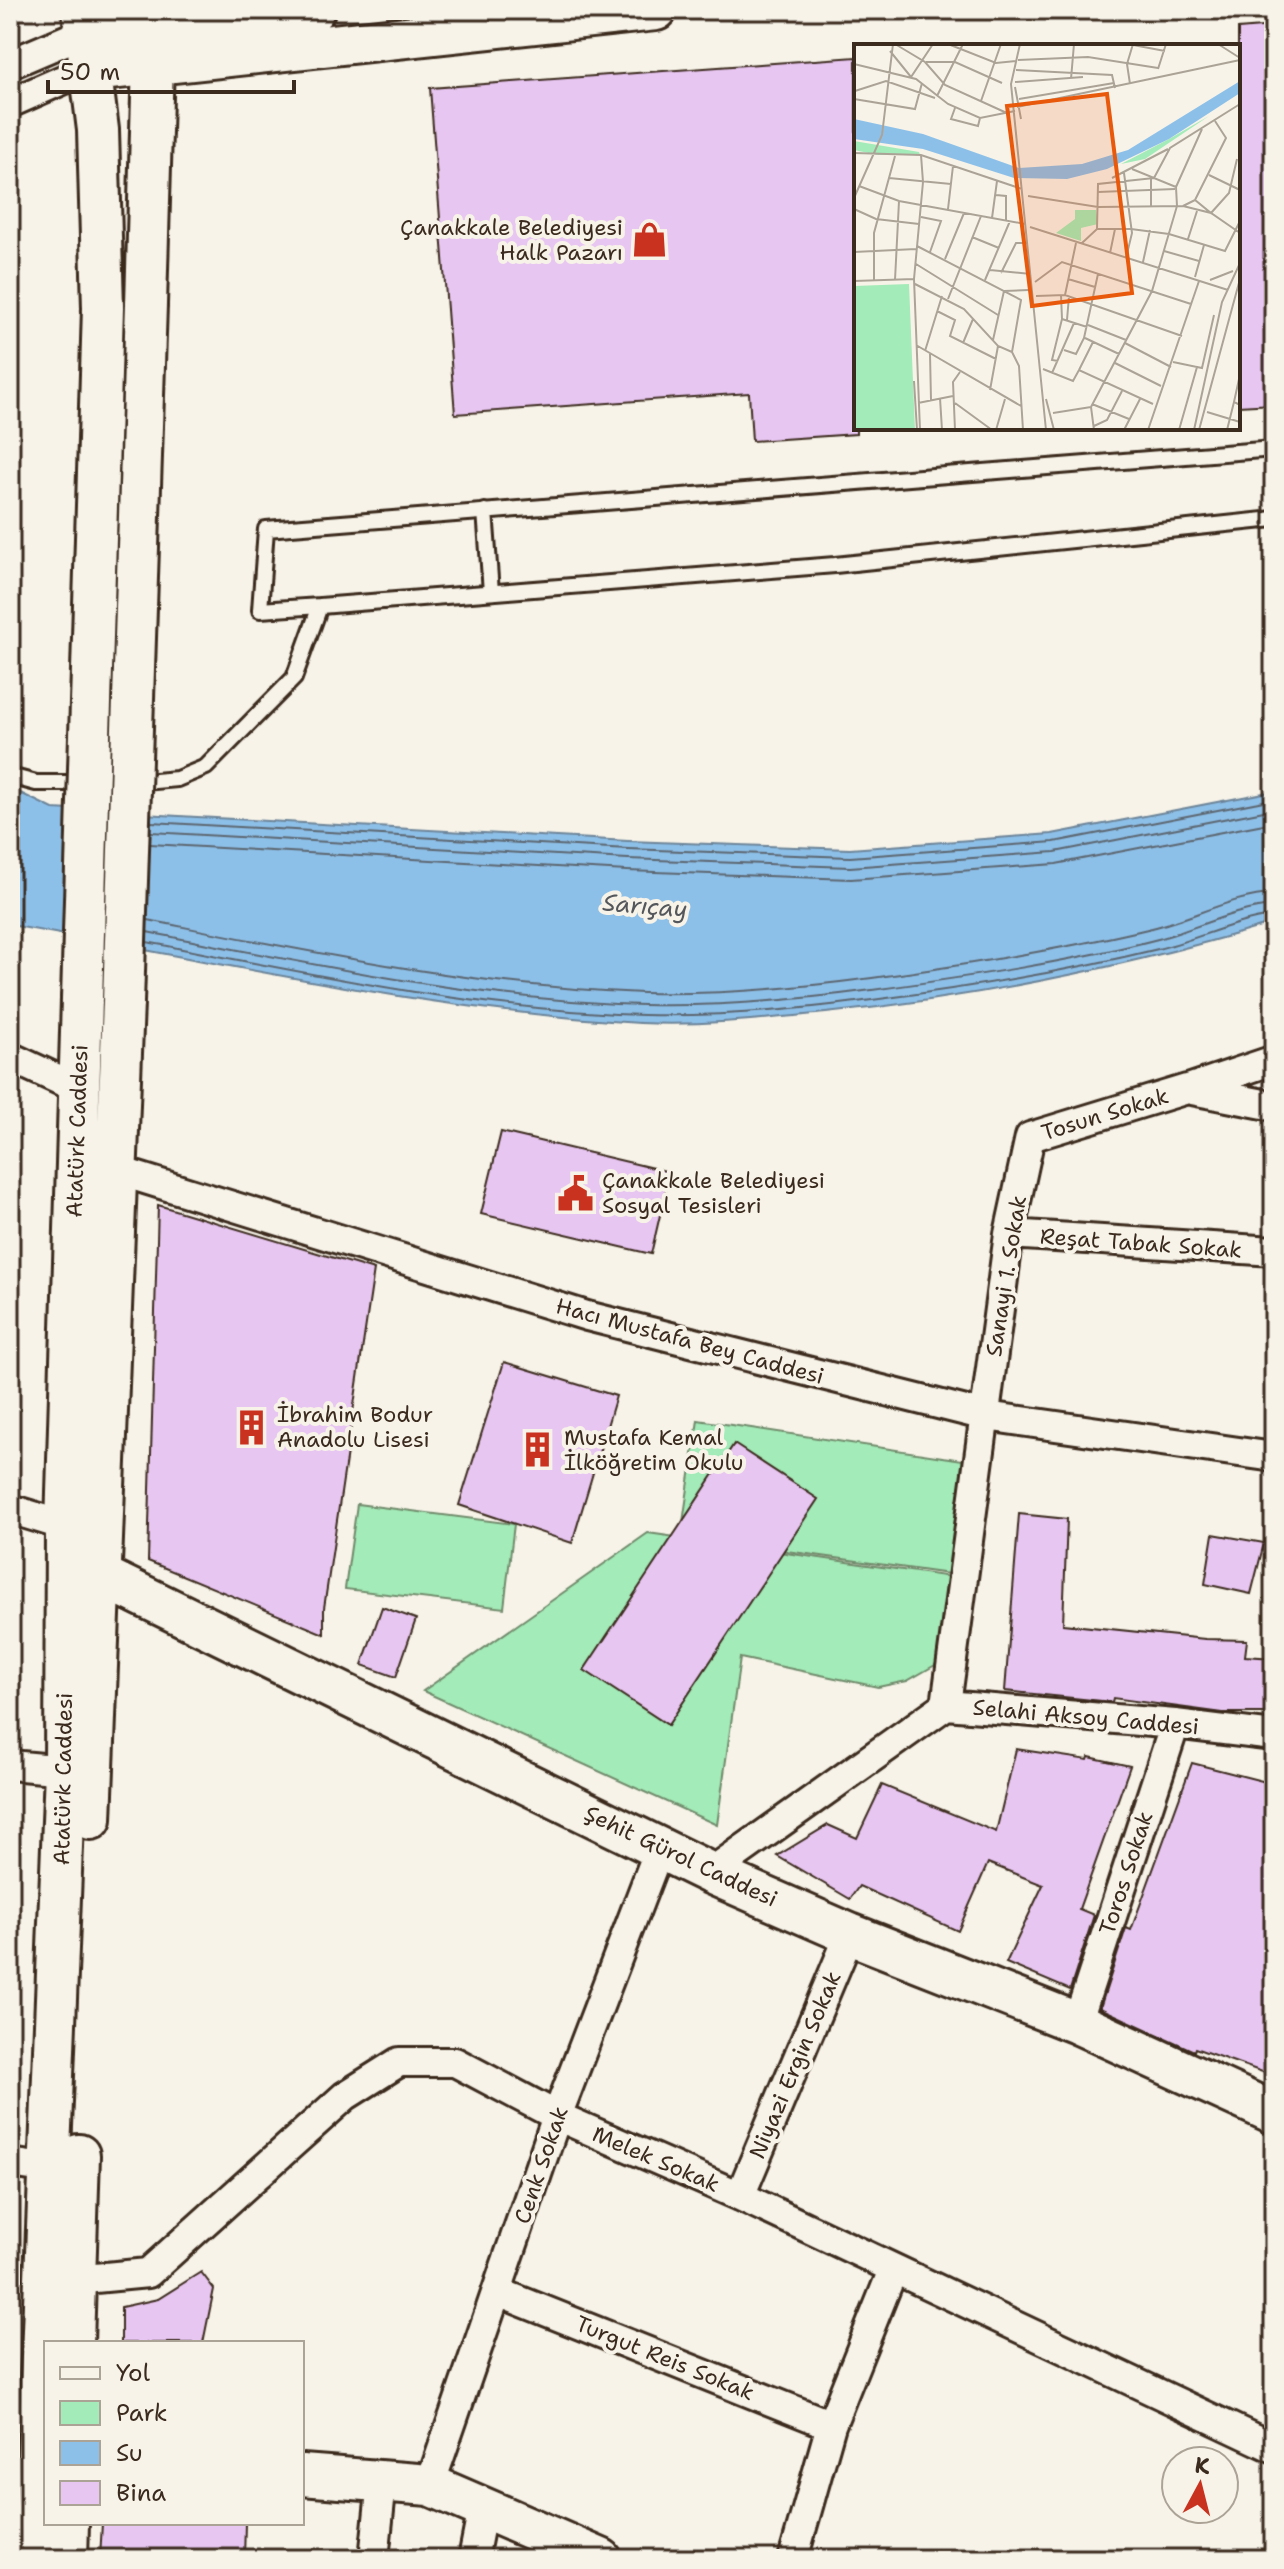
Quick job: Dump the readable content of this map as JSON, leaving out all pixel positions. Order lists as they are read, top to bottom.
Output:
{
  "streets": {
    "main road": ["Atatürk Caddesi", "Şehit Gürol Caddesi"],
    "street": [
      "Tosun Sokak",
      "Reşat Tabak Sokak",
      "Sanayi 1. Sokak",
      "Hacı Mustafa Bey Caddesi",
      "Selahi Aksoy Caddesi",
      "Toros Sokak",
      "Niyazi Ergin Sokak",
      "Melek Sokak",
      "Cenk Sokak",
      "Turgut Reis Sokak"
    ]
  },
  "crossings": [
    ["Tosun Sokak", "Sanayi 1. Sokak"],
    ["Atatürk Caddesi", "Hacı Mustafa Bey Caddesi"],
    ["Atatürk Caddesi", "Şehit Gürol Caddesi"],
    ["Atatürk Caddesi", "Melek Sokak"],
    ["Reşat Tabak Sokak", "Sanayi 1. Sokak"],
    ["Sanayi 1. Sokak", "Hacı Mustafa Bey Caddesi"],
    ["Sanayi 1. Sokak", "Selahi Aksoy Caddesi"],
    ["Selahi Aksoy Caddesi", "Şehit Gürol Caddesi"],
    ["Selahi Aksoy Caddesi", "Toros Sokak"],
    ["Şehit Gürol Caddesi", "Toros Sokak"],
    ["Şehit Gürol Caddesi", "Niyazi Ergin Sokak"],
    ["Şehit Gürol Caddesi", "Cenk Sokak"],
    ["Niyazi Ergin Sokak", "Melek Sokak"],
    ["Melek Sokak", "Cenk Sokak"],
    ["Cenk Sokak", "Turgut Reis Sokak"]
  ],
  "water": ["Sarıçay"],
  "places": {
    "shop": ["Çanakkale Belediyesi Halk Pazarı"],
    "public building": ["Çanakkale Belediyesi Sosyal Tesisleri"],
    "building": ["İbrahim Bodur Anadolu Lisesi", "Mustafa Kemal İlköğretim Okulu"]
  },
  "legend": [
    "Yol",
    "Park",
    "Su",
    "Bina"
  ],
  "scale_bar": "50 m",
  "north": "top"
}
